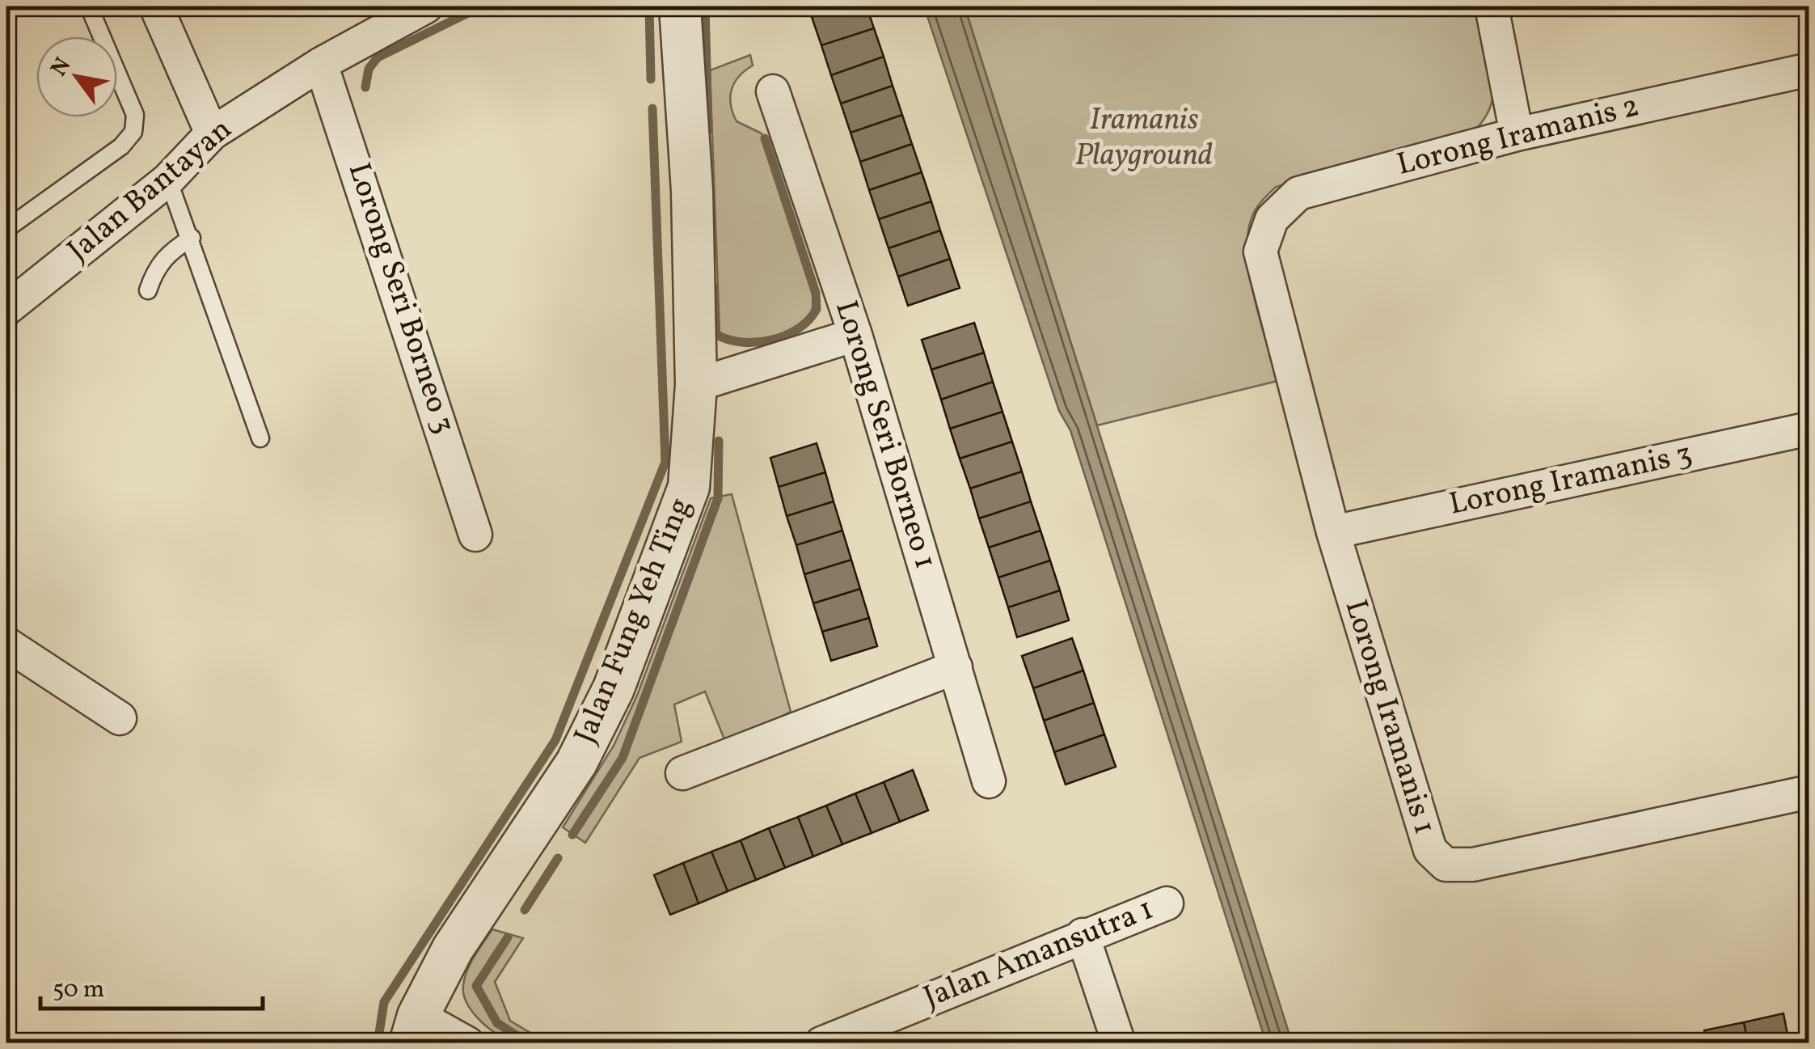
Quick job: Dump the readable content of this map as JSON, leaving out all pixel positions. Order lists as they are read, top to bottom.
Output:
{
  "streets": {
    "street": [
      "Lorong Iramanis 2",
      "Jalan Bantayan",
      "Lorong Seri Borneo 3",
      "Lorong Seri Borneo 1",
      "Lorong Iramanis 3",
      "Jalan Fung Yeh Ting",
      "Lorong Iramanis 1",
      "Jalan Amansutra 1"
    ]
  },
  "crossings": [
    ["Lorong Iramanis 2", "Lorong Iramanis 1"],
    ["Jalan Bantayan", "Lorong Seri Borneo 3"],
    ["Lorong Iramanis 3", "Lorong Iramanis 1"]
  ],
  "parks": ["Iramanis Playground"],
  "scale_bar": "50 m",
  "north": "top left"
}
